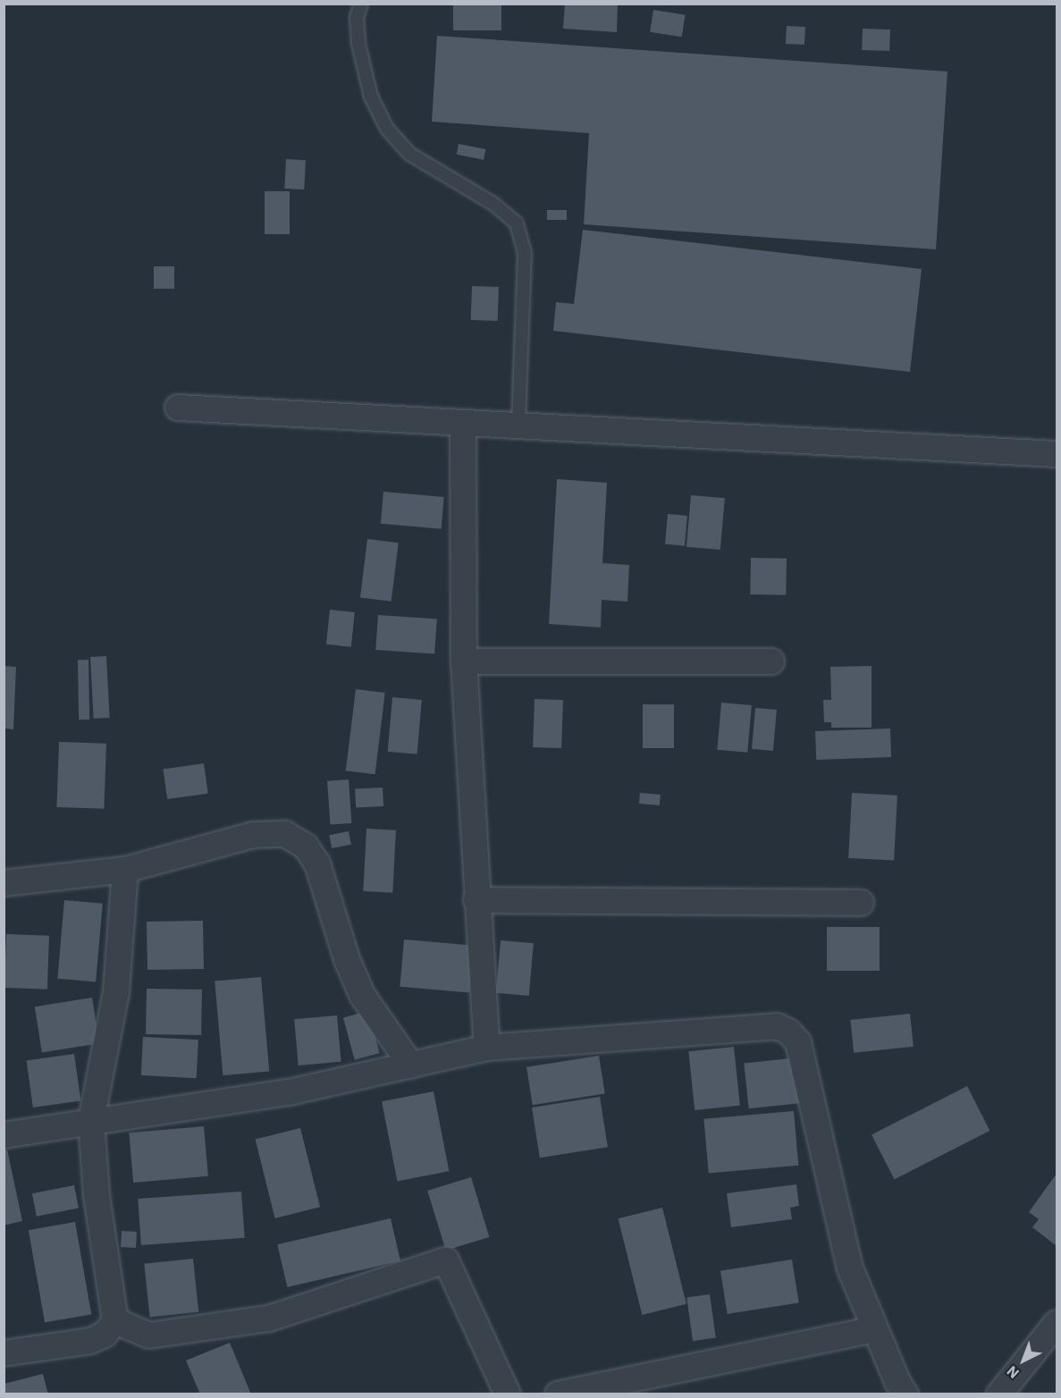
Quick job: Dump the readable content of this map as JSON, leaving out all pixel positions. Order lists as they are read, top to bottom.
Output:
{
  "north": "bottom left"
}
